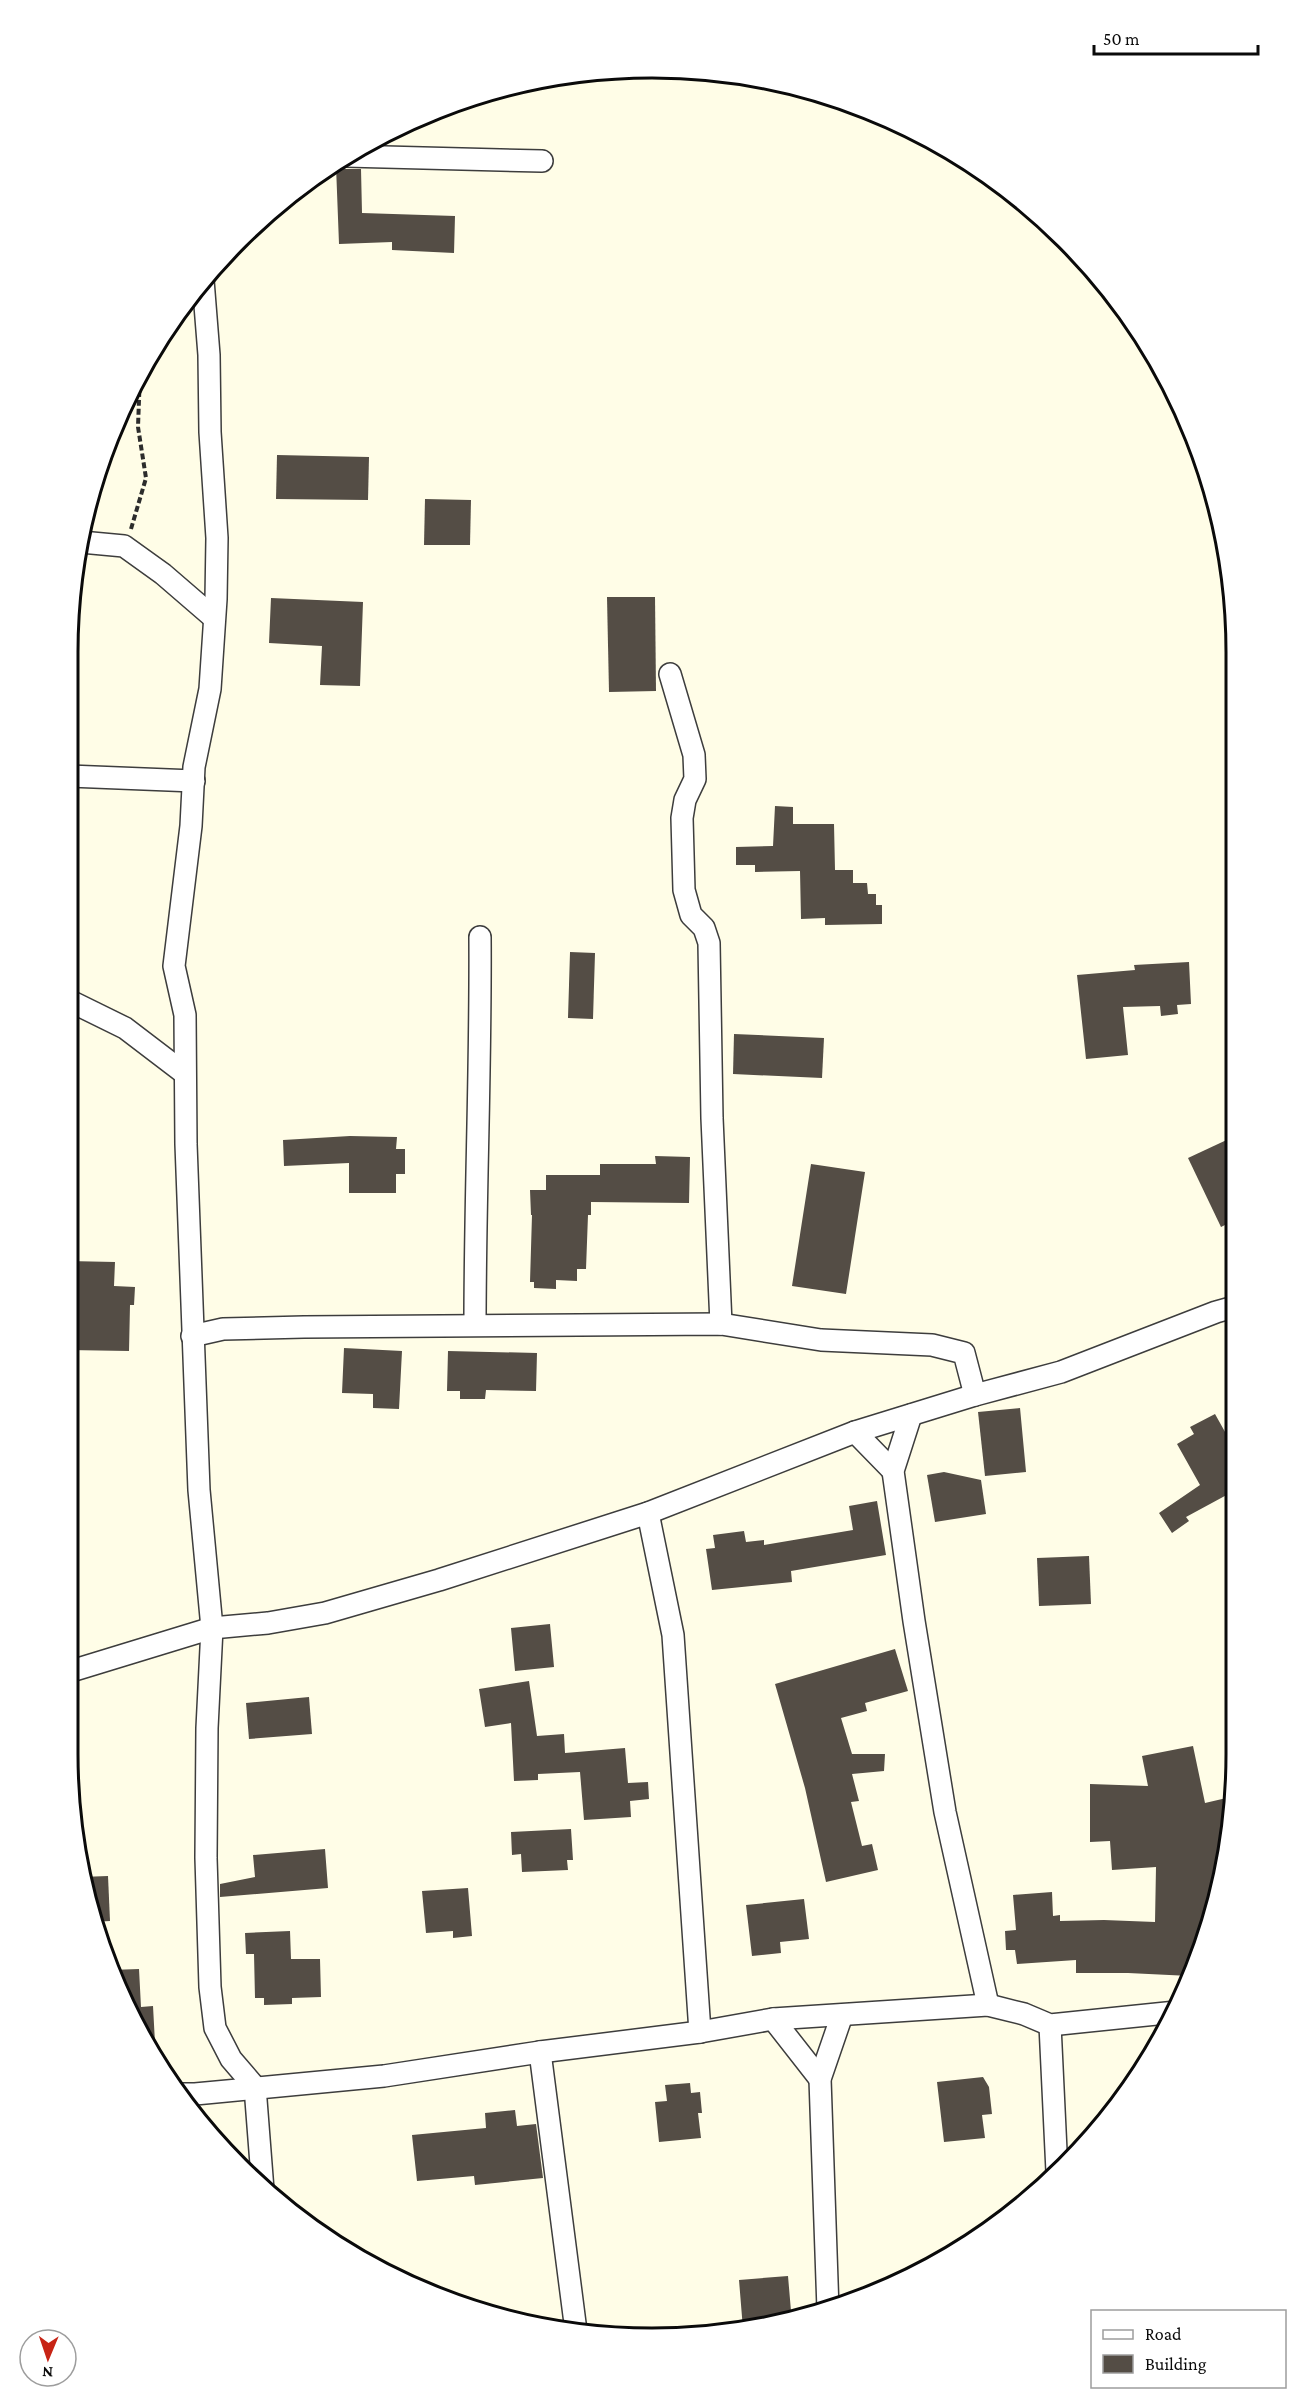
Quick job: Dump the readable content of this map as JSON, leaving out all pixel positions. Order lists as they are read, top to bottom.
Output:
{
  "legend": ["Road", "Building"],
  "scale_bar": "50 m",
  "north": "bottom"
}
